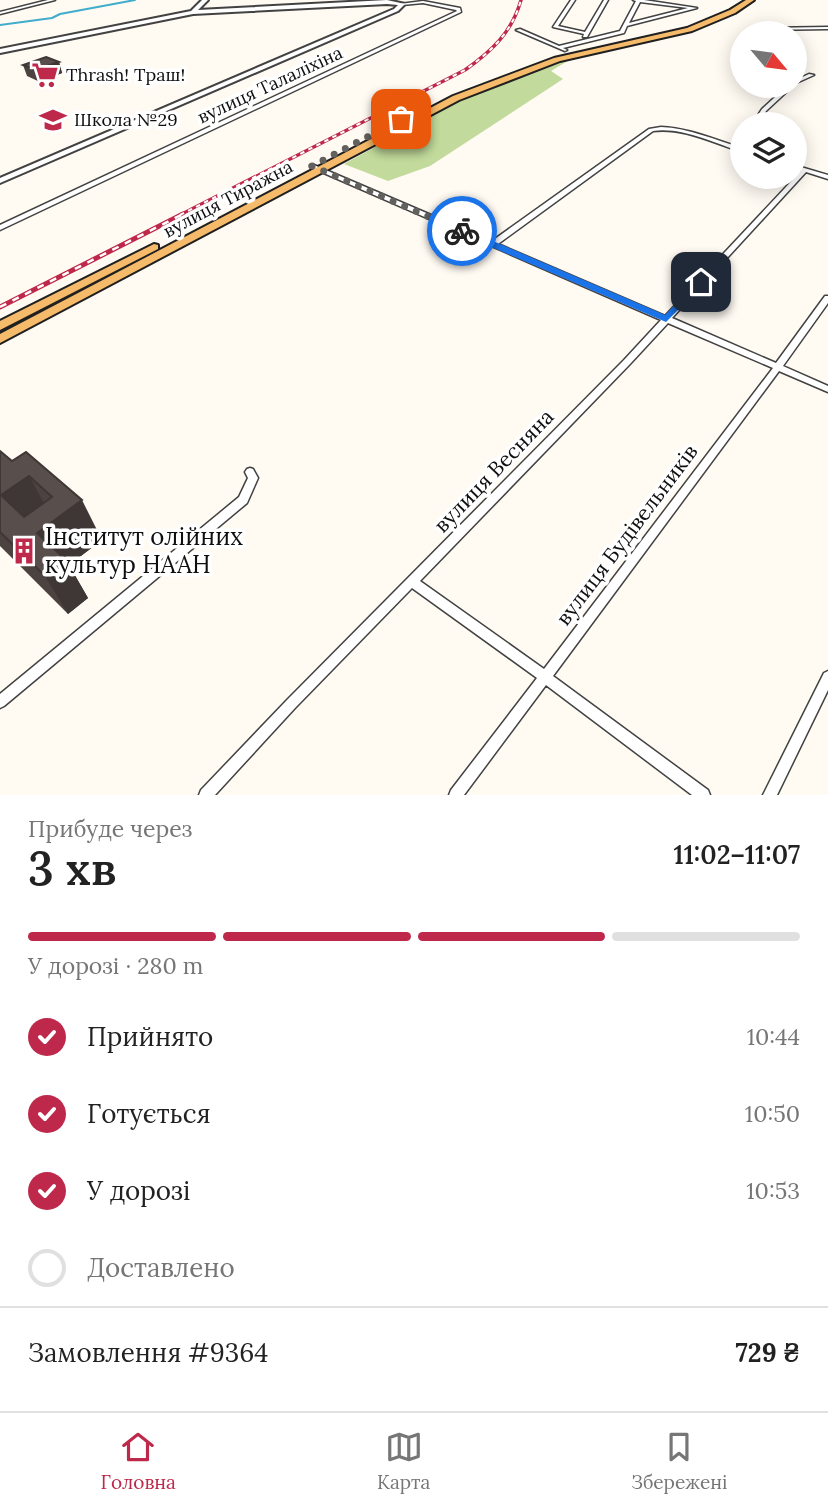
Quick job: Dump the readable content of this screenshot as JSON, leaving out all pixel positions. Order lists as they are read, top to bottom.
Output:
{
  "streets": {
    "main road": ["вулиця Тиражна"],
    "street": ["вулиця Талаліхіна", "вулиця Весняна", "вулиця Будівельників"]
  },
  "places": {
    "supermarket": ["Thrash! Траш!"],
    "school or university": ["Школа №29"],
    "building": ["Інститут олійних культур НААН"]
  },
  "north": "bottom right",
  "page": {
    "heading": ["3 хв", "Прибуде через", "11:02–11:07"],
    "panel": ["Замовлення #9364", "729 ₴"],
    "bar": "У дорозі · 280 m",
    "list": [
      ["Прийнято", "10:44"],
      ["Готується", "10:50"],
      ["У дорозі", "10:53"],
      "Доставлено"
    ],
    "tabs": ["Головна", "Карта", "Збережені"]
  }
}
